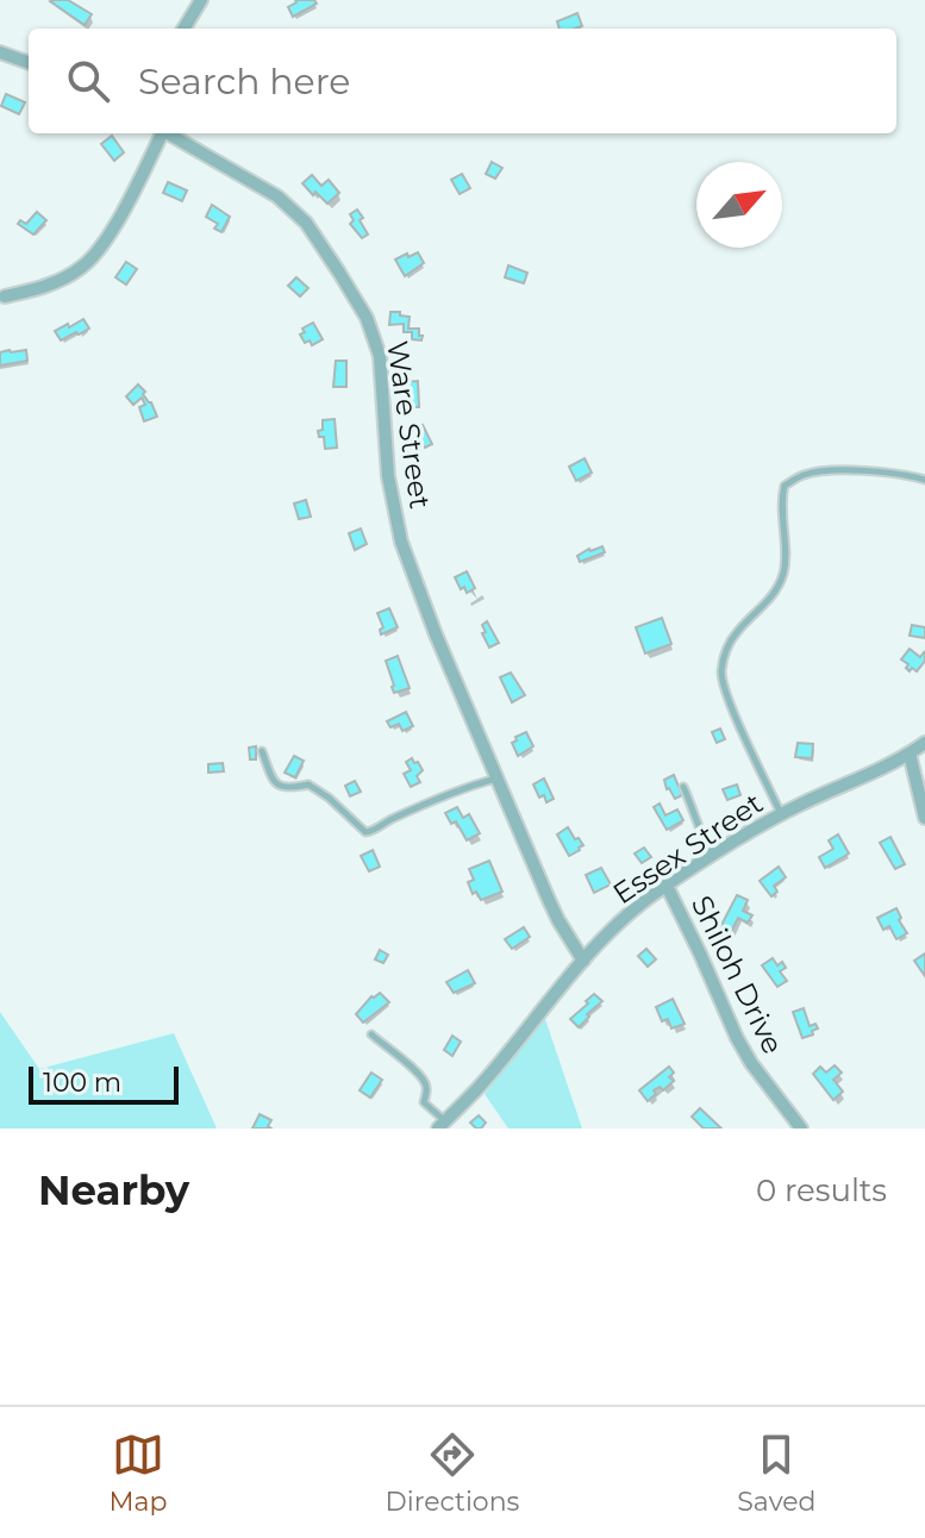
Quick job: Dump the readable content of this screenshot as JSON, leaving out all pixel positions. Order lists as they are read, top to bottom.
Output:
{
  "streets": {
    "street": ["Ware Street", "Essex Street", "Shiloh Drive"]
  },
  "crossings": [
    ["Ware Street", "Essex Street"],
    ["Essex Street", "Shiloh Drive"]
  ],
  "scale_bar": "100 m",
  "north": "top right",
  "page": {
    "search": "Search here",
    "scale": "100 m",
    "heading": ["Nearby", "0 results"],
    "nav": ["Map", "Directions", "Saved"]
  }
}
